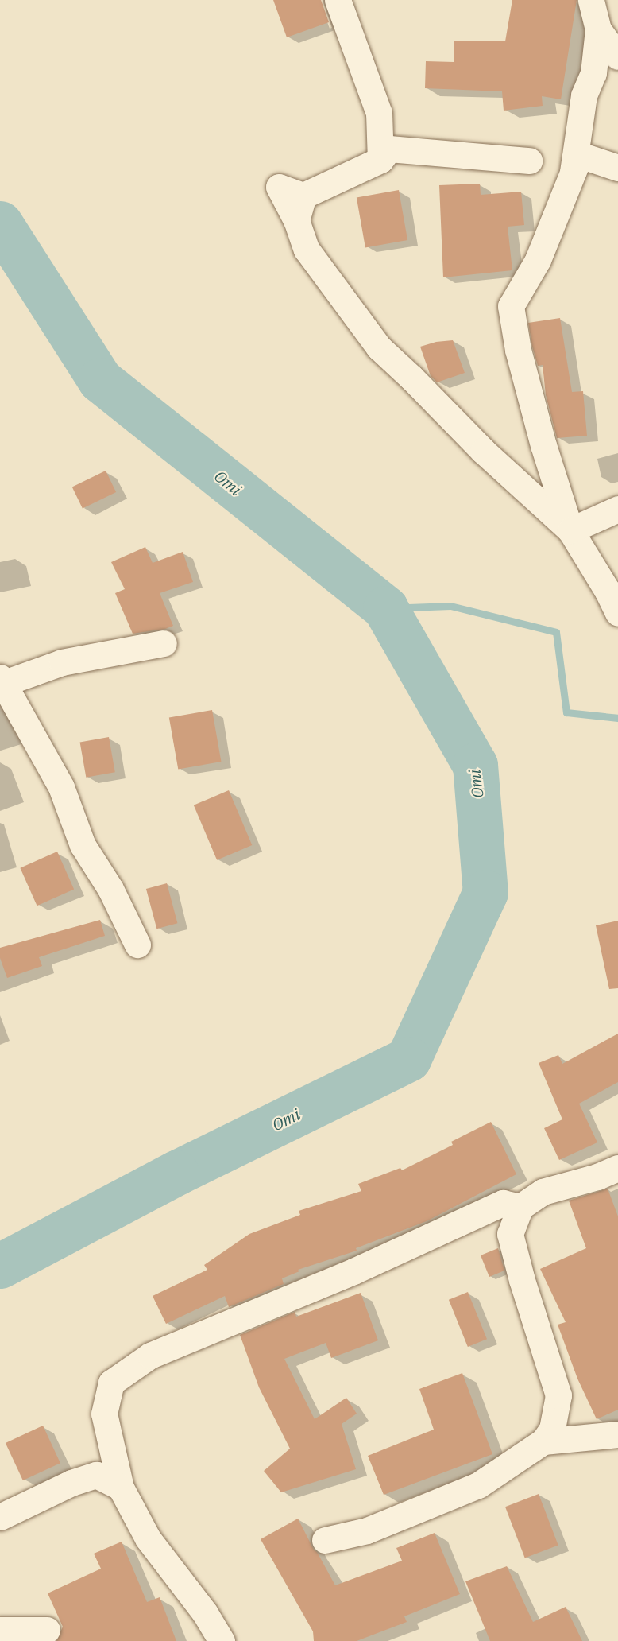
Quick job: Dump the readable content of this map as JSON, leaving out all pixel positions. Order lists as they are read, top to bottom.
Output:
{
  "water": ["Omi"]
}
